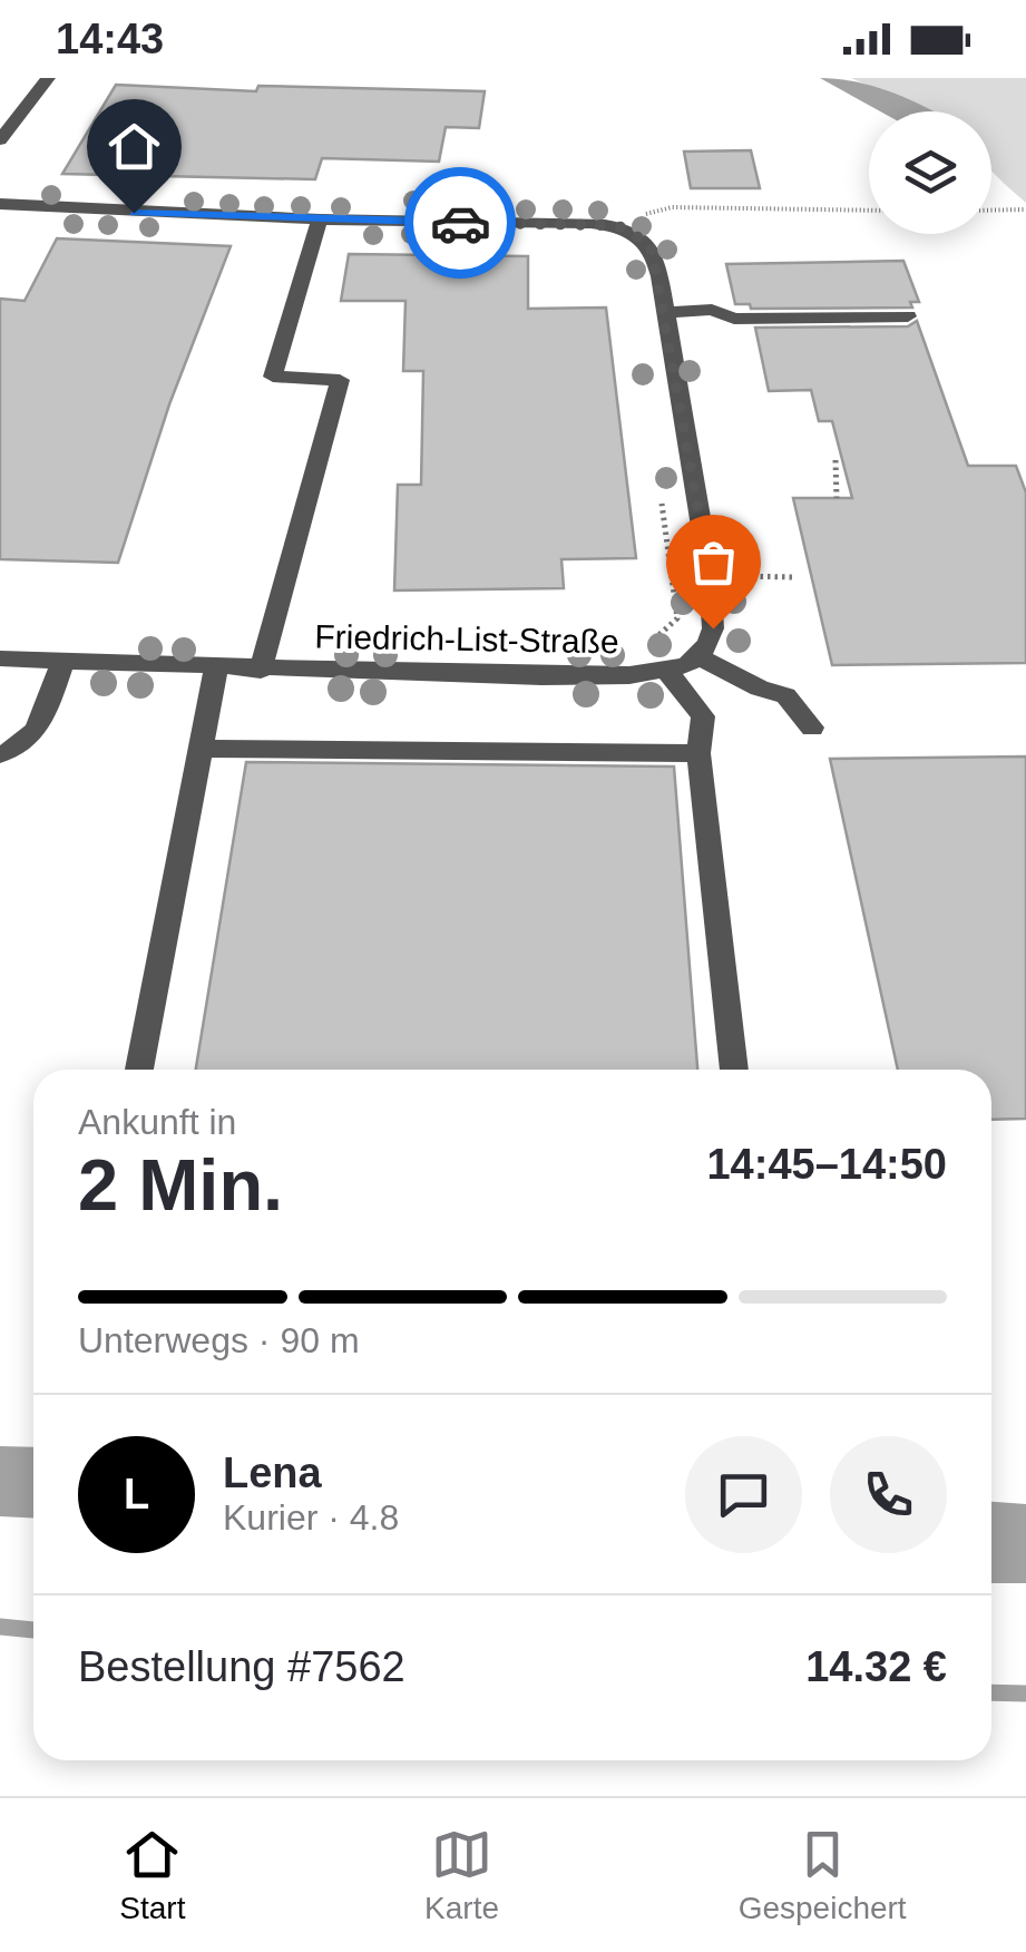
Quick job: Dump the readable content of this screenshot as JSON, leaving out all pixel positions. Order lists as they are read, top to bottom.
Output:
{
  "streets": {
    "street": ["Friedrich-List-Straße"]
  },
  "page": {
    "status": "14:43",
    "heading": ["2 Min.", "Ankunft in", "14:45–14:50"],
    "panel": [
      "Lena",
      "Kurier · 4.8",
      "Bestellung #7562",
      "14.32 €"
    ],
    "bar": "Unterwegs · 90 m",
    "round": "L",
    "tabs": ["Start", "Karte", "Gespeichert"]
  }
}
